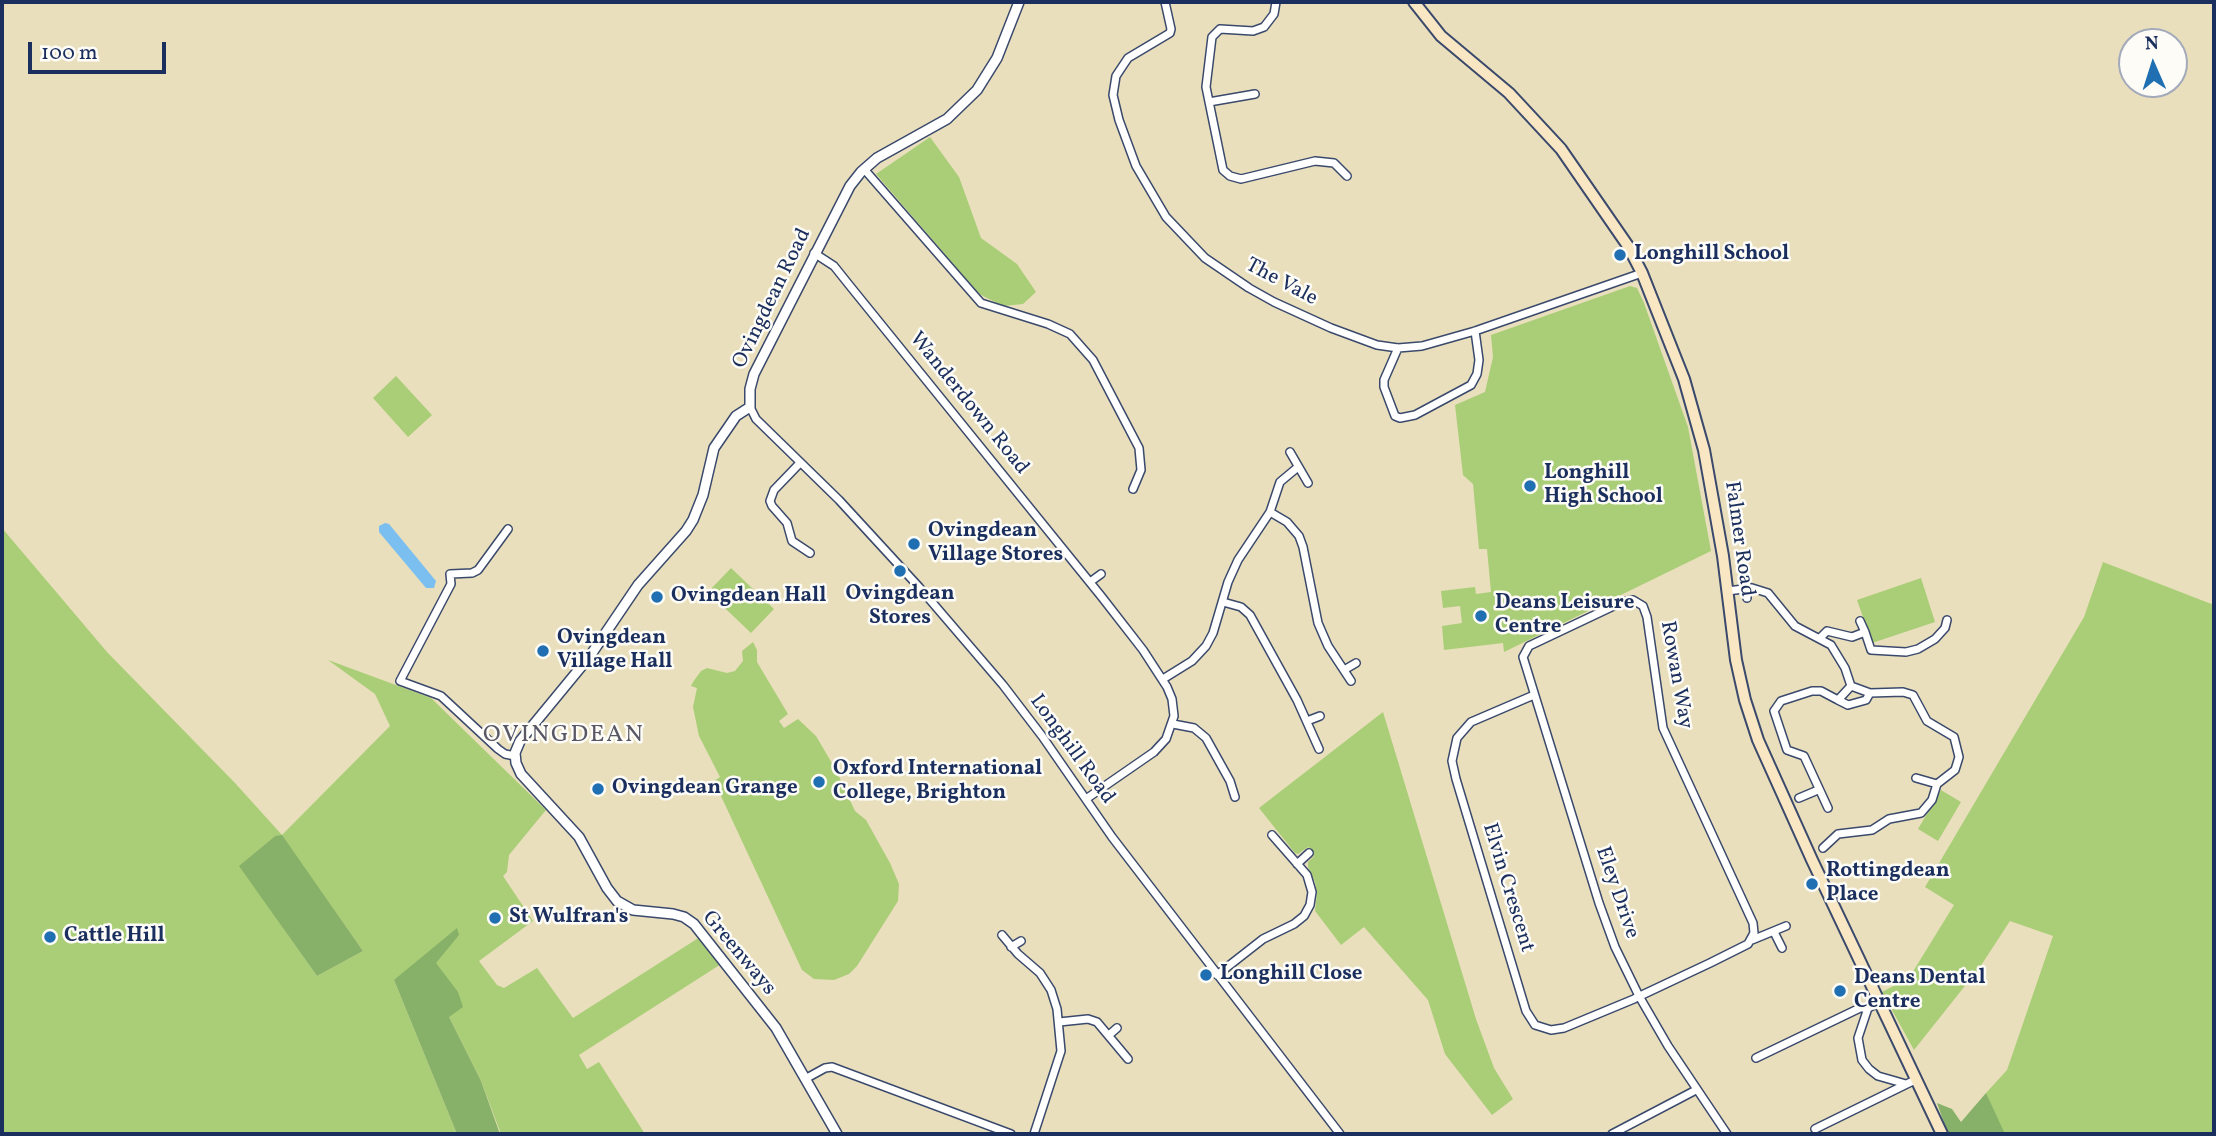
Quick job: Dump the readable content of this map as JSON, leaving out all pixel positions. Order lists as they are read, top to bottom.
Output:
{
  "streets": {
    "main road": ["Falmer Road"],
    "street": [
      "The Vale",
      "Ovingdean Road",
      "Wanderdown Road",
      "Rowan Way",
      "Longhill Road",
      "Elvin Crescent",
      "Eley Drive",
      "Greenways"
    ]
  },
  "crossings": [
    ["The Vale", "Falmer Road"],
    ["Ovingdean Road", "Wanderdown Road"],
    ["Ovingdean Road", "Longhill Road"],
    ["Rowan Way", "Eley Drive"],
    ["Elvin Crescent", "Eley Drive"]
  ],
  "districts": ["OVINGDEAN"],
  "places": [
    "Longhill School",
    "Longhill High School",
    "Ovingdean Village Stores",
    "Ovingdean Stores",
    "Ovingdean Hall",
    "Deans Leisure Centre",
    "Ovingdean Village Hall",
    "Oxford International College, Brighton",
    "Ovingdean Grange",
    "Rottingdean Place",
    "St Wulfran's",
    "Cattle Hill",
    "Longhill Close",
    "Deans Dental Centre"
  ],
  "scale_bar": "100 m",
  "north": "top"
}
